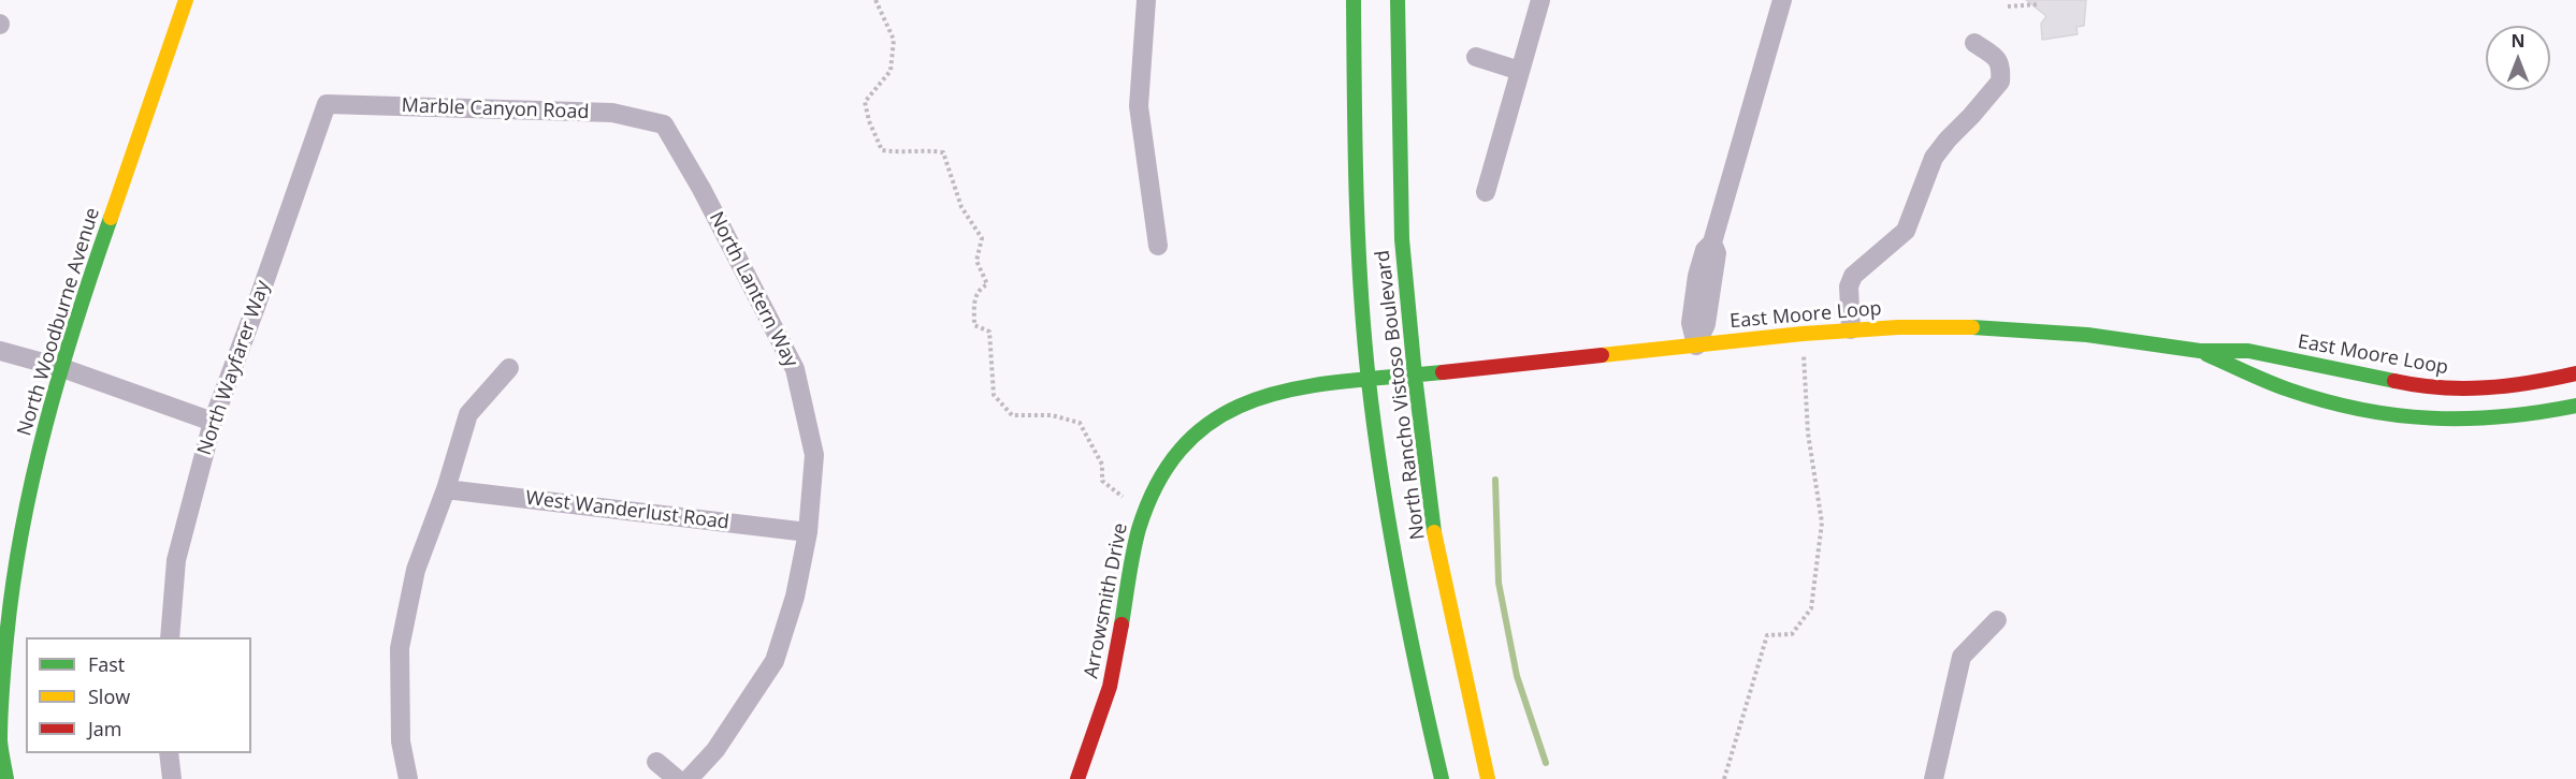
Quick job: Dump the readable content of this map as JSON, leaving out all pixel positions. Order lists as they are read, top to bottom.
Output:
{
  "streets": {
    "street": [
      "Marble Canyon Road",
      "North Lantern Way",
      "East Moore Loop",
      "North Woodburne Avenue",
      "North Wayfarer Way",
      "North Rancho Vistoso Boulevard",
      "West Wanderlust Road",
      "Arrowsmith Drive"
    ]
  },
  "crossings": [
    ["Marble Canyon Road", "North Lantern Way"],
    ["Marble Canyon Road", "North Wayfarer Way"],
    ["North Lantern Way", "West Wanderlust Road"],
    ["East Moore Loop", "North Rancho Vistoso Boulevard"],
    ["East Moore Loop", "Arrowsmith Drive"],
    ["North Rancho Vistoso Boulevard", "Arrowsmith Drive"]
  ],
  "legend": ["Fast", "Slow", "Jam"],
  "north": "top"
}
